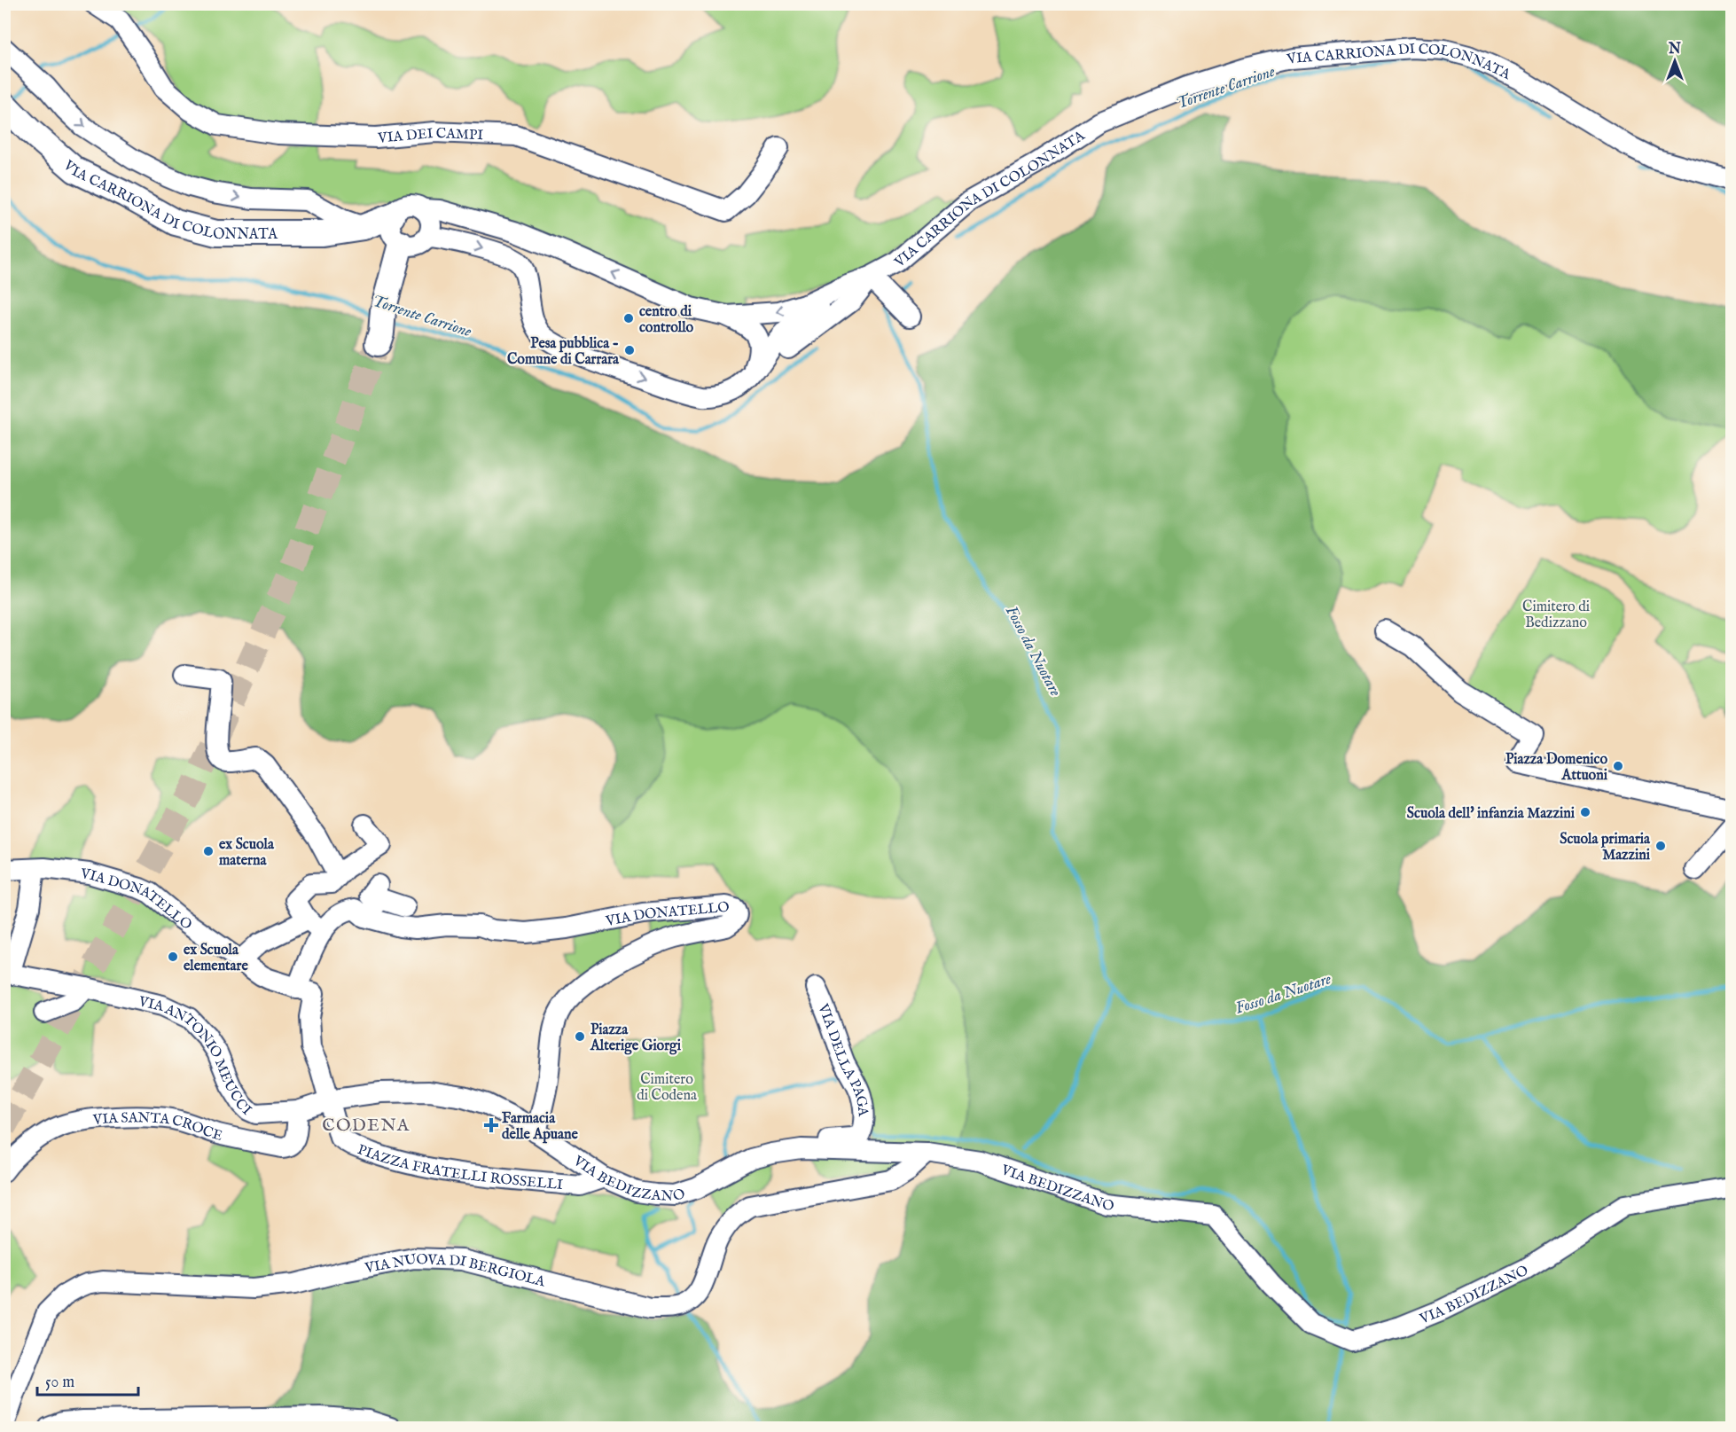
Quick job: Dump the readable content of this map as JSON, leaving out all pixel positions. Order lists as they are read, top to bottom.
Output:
{
  "streets": {
    "main road": ["VIA CARRIONA DI COLONNATA"],
    "street": [
      "VIA DEI CAMPI",
      "VIA DONATELLO",
      "VIA ANTONIO MEUCCI",
      "VIA DELLA PAGA",
      "VIA SANTA CROCE",
      "PIAZZA FRATELLI ROSSELLI",
      "VIA BEDIZZANO",
      "VIA NUOVA DI BERGIOLA"
    ]
  },
  "crossings": [
    ["VIA DONATELLO", "PIAZZA FRATELLI ROSSELLI"],
    ["VIA DONATELLO", "VIA BEDIZZANO"],
    ["VIA ANTONIO MEUCCI", "VIA SANTA CROCE"],
    ["VIA ANTONIO MEUCCI", "PIAZZA FRATELLI ROSSELLI"],
    ["VIA ANTONIO MEUCCI", "VIA BEDIZZANO"],
    ["VIA DELLA PAGA", "VIA BEDIZZANO"],
    ["PIAZZA FRATELLI ROSSELLI", "VIA BEDIZZANO"],
    ["VIA BEDIZZANO", "VIA NUOVA DI BERGIOLA"]
  ],
  "districts": ["CODENA"],
  "water": ["Torrente Carrione", "Fosso da Nuotare"],
  "parks": ["Cimitero di Bedizzano", "Cimitero di Codena"],
  "places": {
    "other": [
      "centro di controllo",
      "Pesa pubblica - Comune di Carrara",
      "Piazza Domenico Attuoni",
      "Scuola dell' infanzia Mazzini",
      "Scuola primaria Mazzini",
      "ex Scuola materna",
      "ex Scuola elementare",
      "Piazza Alterige Giorgi"
    ],
    "health": ["Farmacia delle Apuane"]
  },
  "scale_bar": "50 m",
  "north": "top"
}
